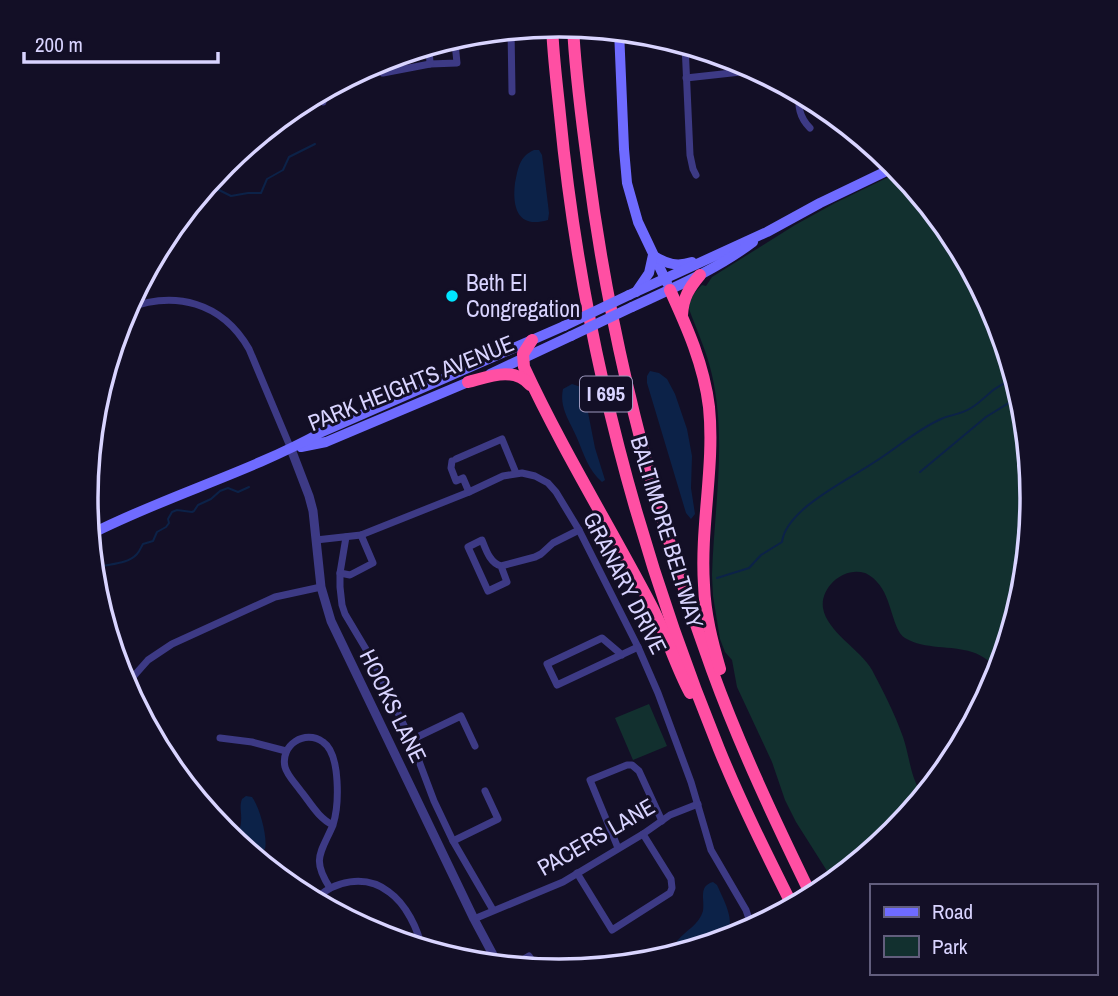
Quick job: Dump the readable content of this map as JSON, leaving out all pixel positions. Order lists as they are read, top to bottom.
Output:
{
  "streets": {
    "highway": ["I 695", "BALTIMORE BELTWAY"],
    "main road": ["PARK HEIGHTS AVENUE"],
    "street": ["GRANARY DRIVE", "HOOKS LANE", "PACERS LANE"]
  },
  "crossings": [
    ["PARK HEIGHTS AVENUE", "HOOKS LANE"],
    ["GRANARY DRIVE", "PACERS LANE"],
    ["HOOKS LANE", "PACERS LANE"]
  ],
  "places": ["Beth El Congregation"],
  "legend": ["Road", "Park"],
  "scale_bar": "200 m"
}
